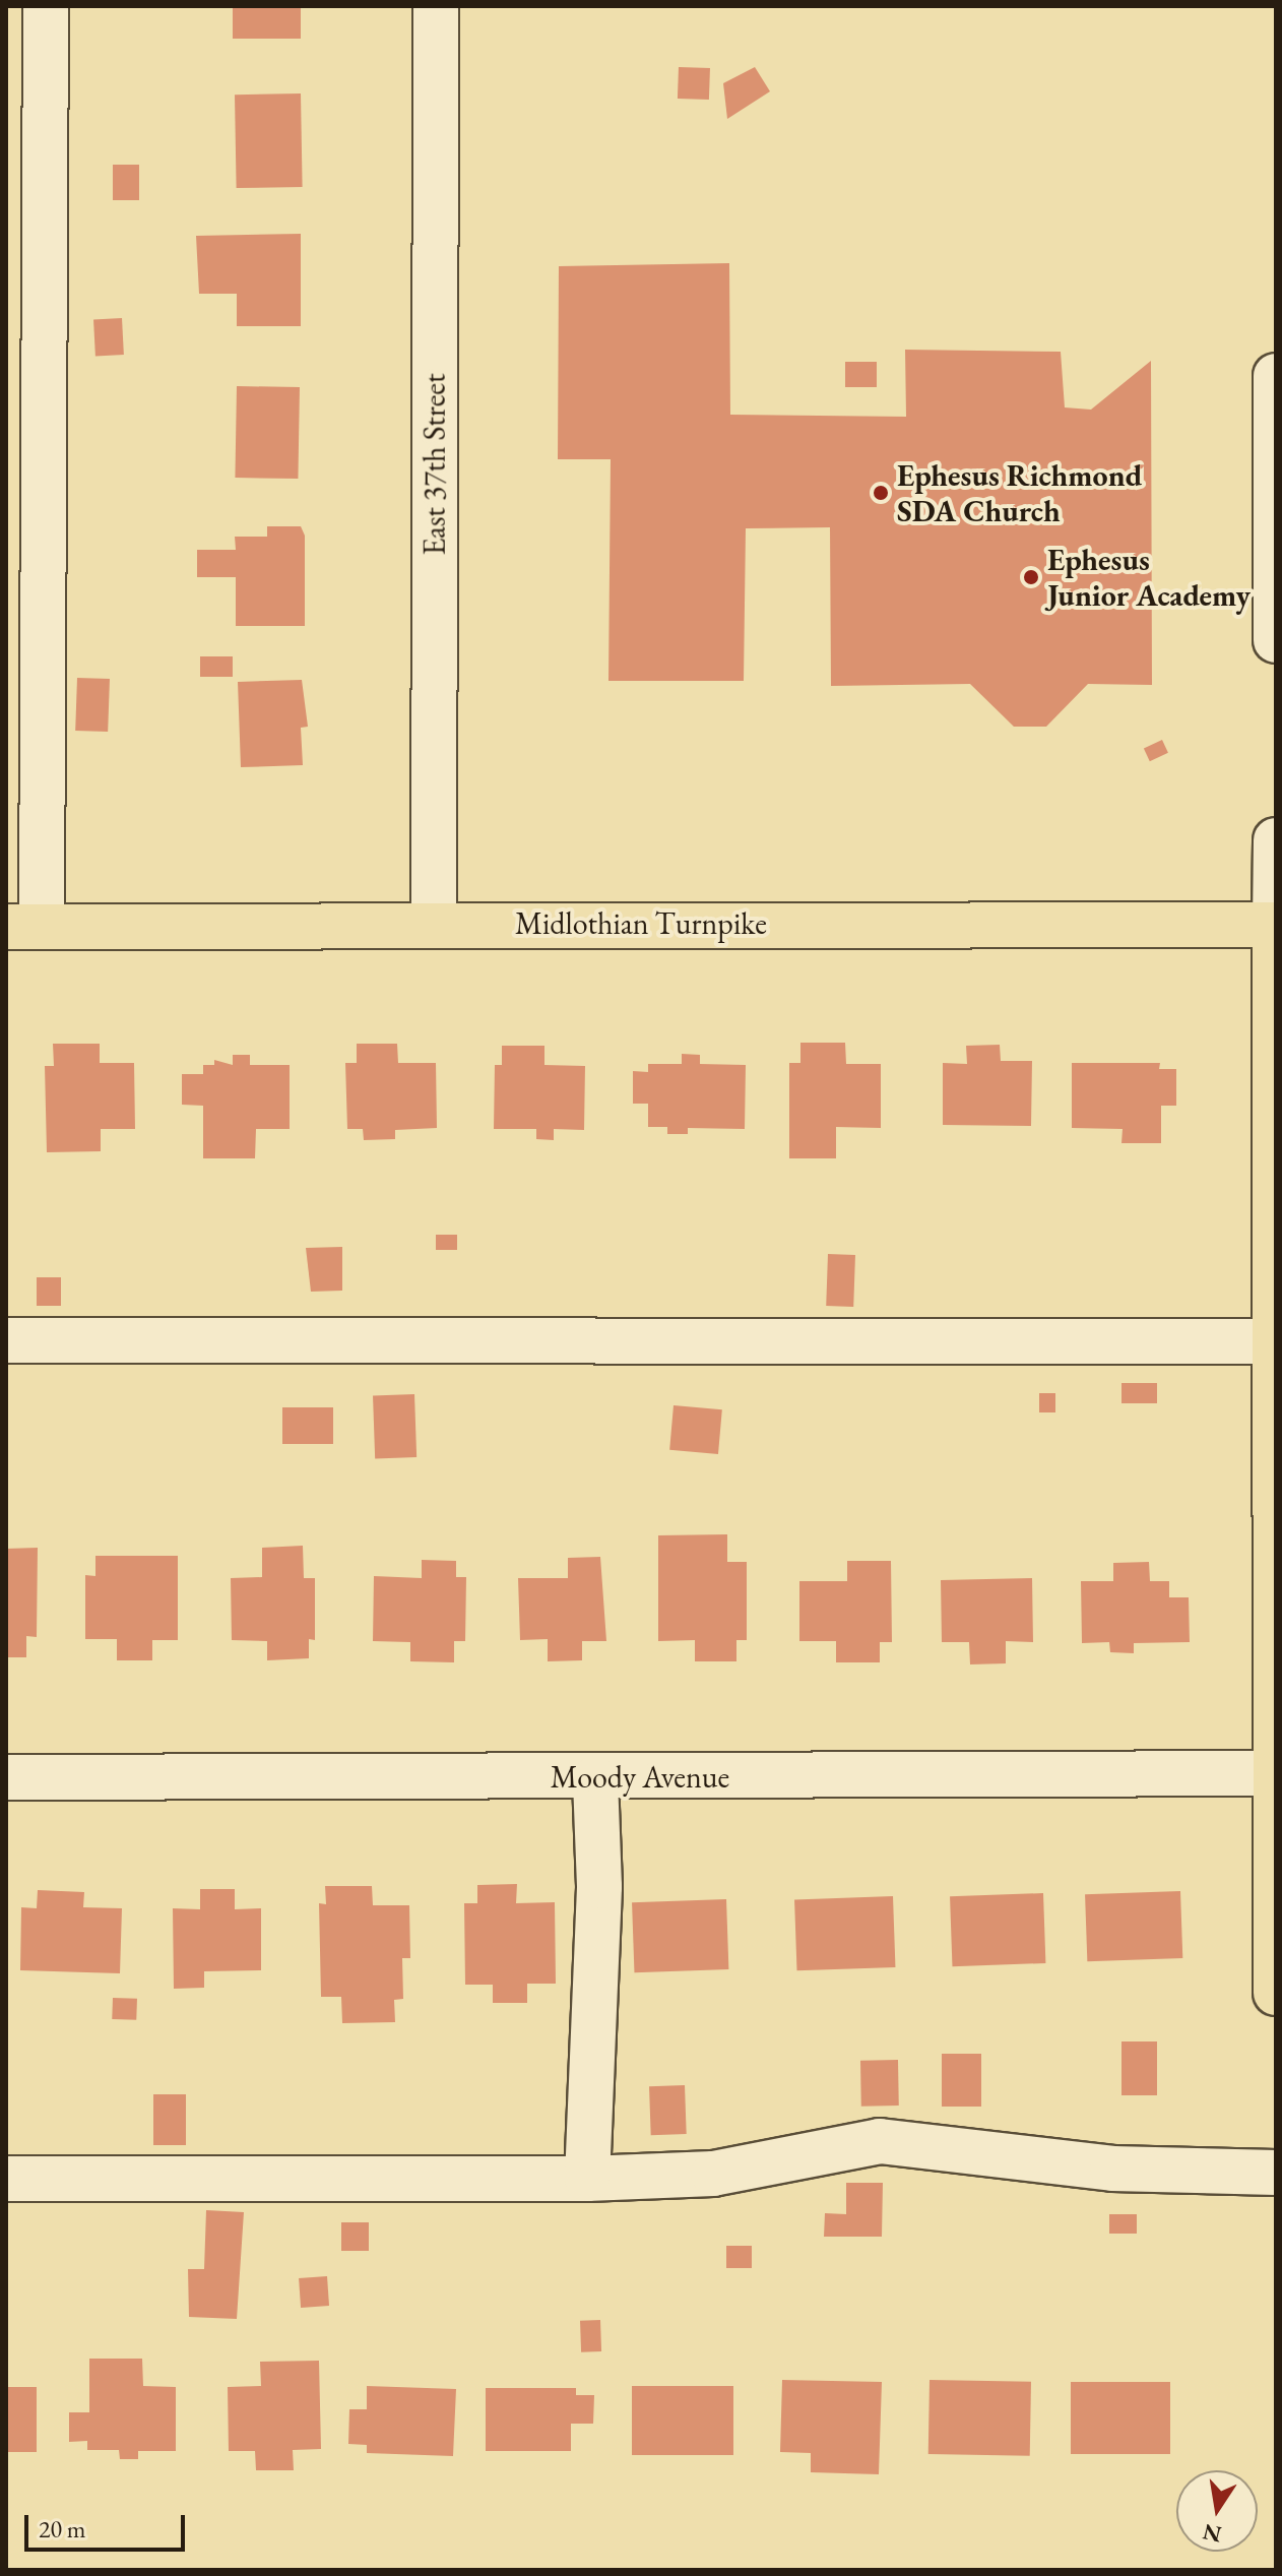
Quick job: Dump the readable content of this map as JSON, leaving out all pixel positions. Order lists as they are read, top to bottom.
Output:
{
  "streets": {
    "main road": ["Midlothian Turnpike"],
    "street": ["East 37th Street", "Moody Avenue"]
  },
  "crossings": [
    ["East 37th Street", "Midlothian Turnpike"]
  ],
  "places": ["Ephesus Richmond SDA Church", "Ephesus Junior Academy"],
  "scale_bar": "20 m",
  "north": "bottom"
}
